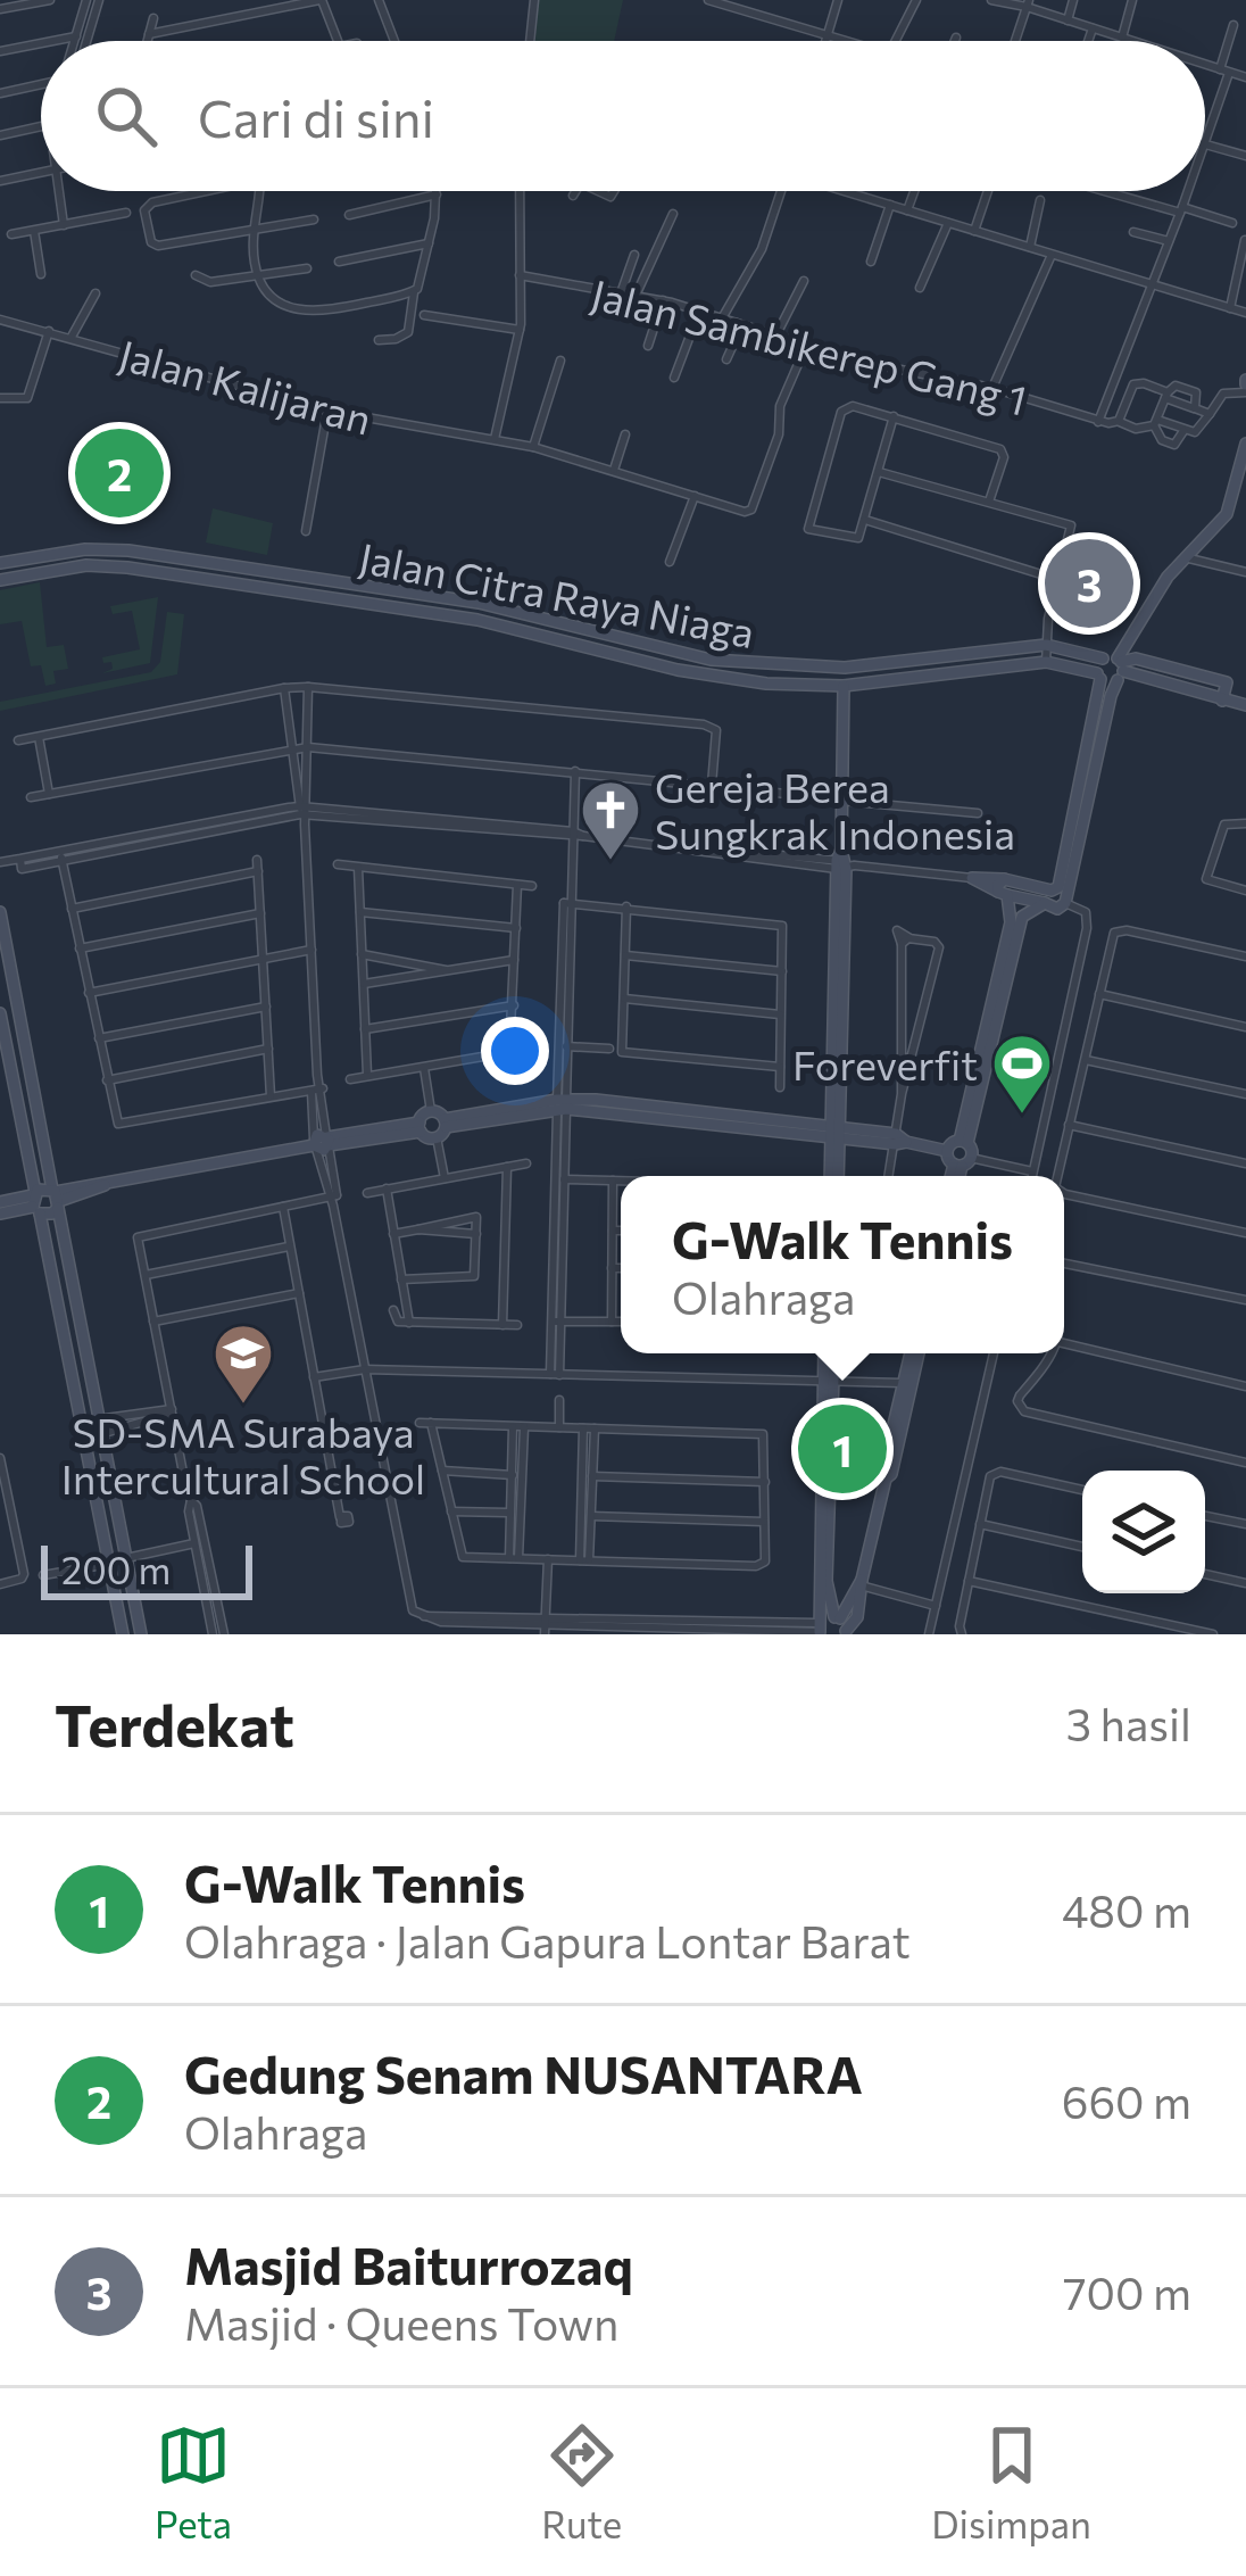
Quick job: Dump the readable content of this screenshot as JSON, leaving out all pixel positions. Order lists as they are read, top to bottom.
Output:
{
  "streets": {
    "street": ["Jalan Sambikerep Gang 1", "Jalan Kalijaran", "Jalan Citra Raya Niaga"]
  },
  "crossings": [
    ["Jalan Sambikerep Gang 1", "Jalan Kalijaran"]
  ],
  "places": {
    "church": ["Gereja Berea Sungkrak Indonesia"],
    "sports": ["Foreverfit"],
    "school or university": ["SD-SMA Surabaya Intercultural School"]
  },
  "scale_bar": "200 m",
  "page": {
    "search": "Cari di sini",
    "pins": ["2", "3", "1"],
    "popup": ["G-Walk Tennis", "Olahraga"],
    "scale": "200 m",
    "heading": ["Terdekat", "3 hasil"],
    "list": [
      {
        "mark": "1",
        "name": "G-Walk Tennis",
        "note": "Olahraga · Jalan Gapura Lontar Barat",
        "value": "480 m"
      },
      {
        "mark": "2",
        "name": "Gedung Senam NUSANTARA",
        "note": "Olahraga",
        "value": "660 m"
      },
      {
        "mark": "3",
        "name": "Masjid Baiturrozaq",
        "note": "Masjid · Queens Town",
        "value": "700 m"
      }
    ],
    "nav": ["Peta", "Rute", "Disimpan"]
  }
}
